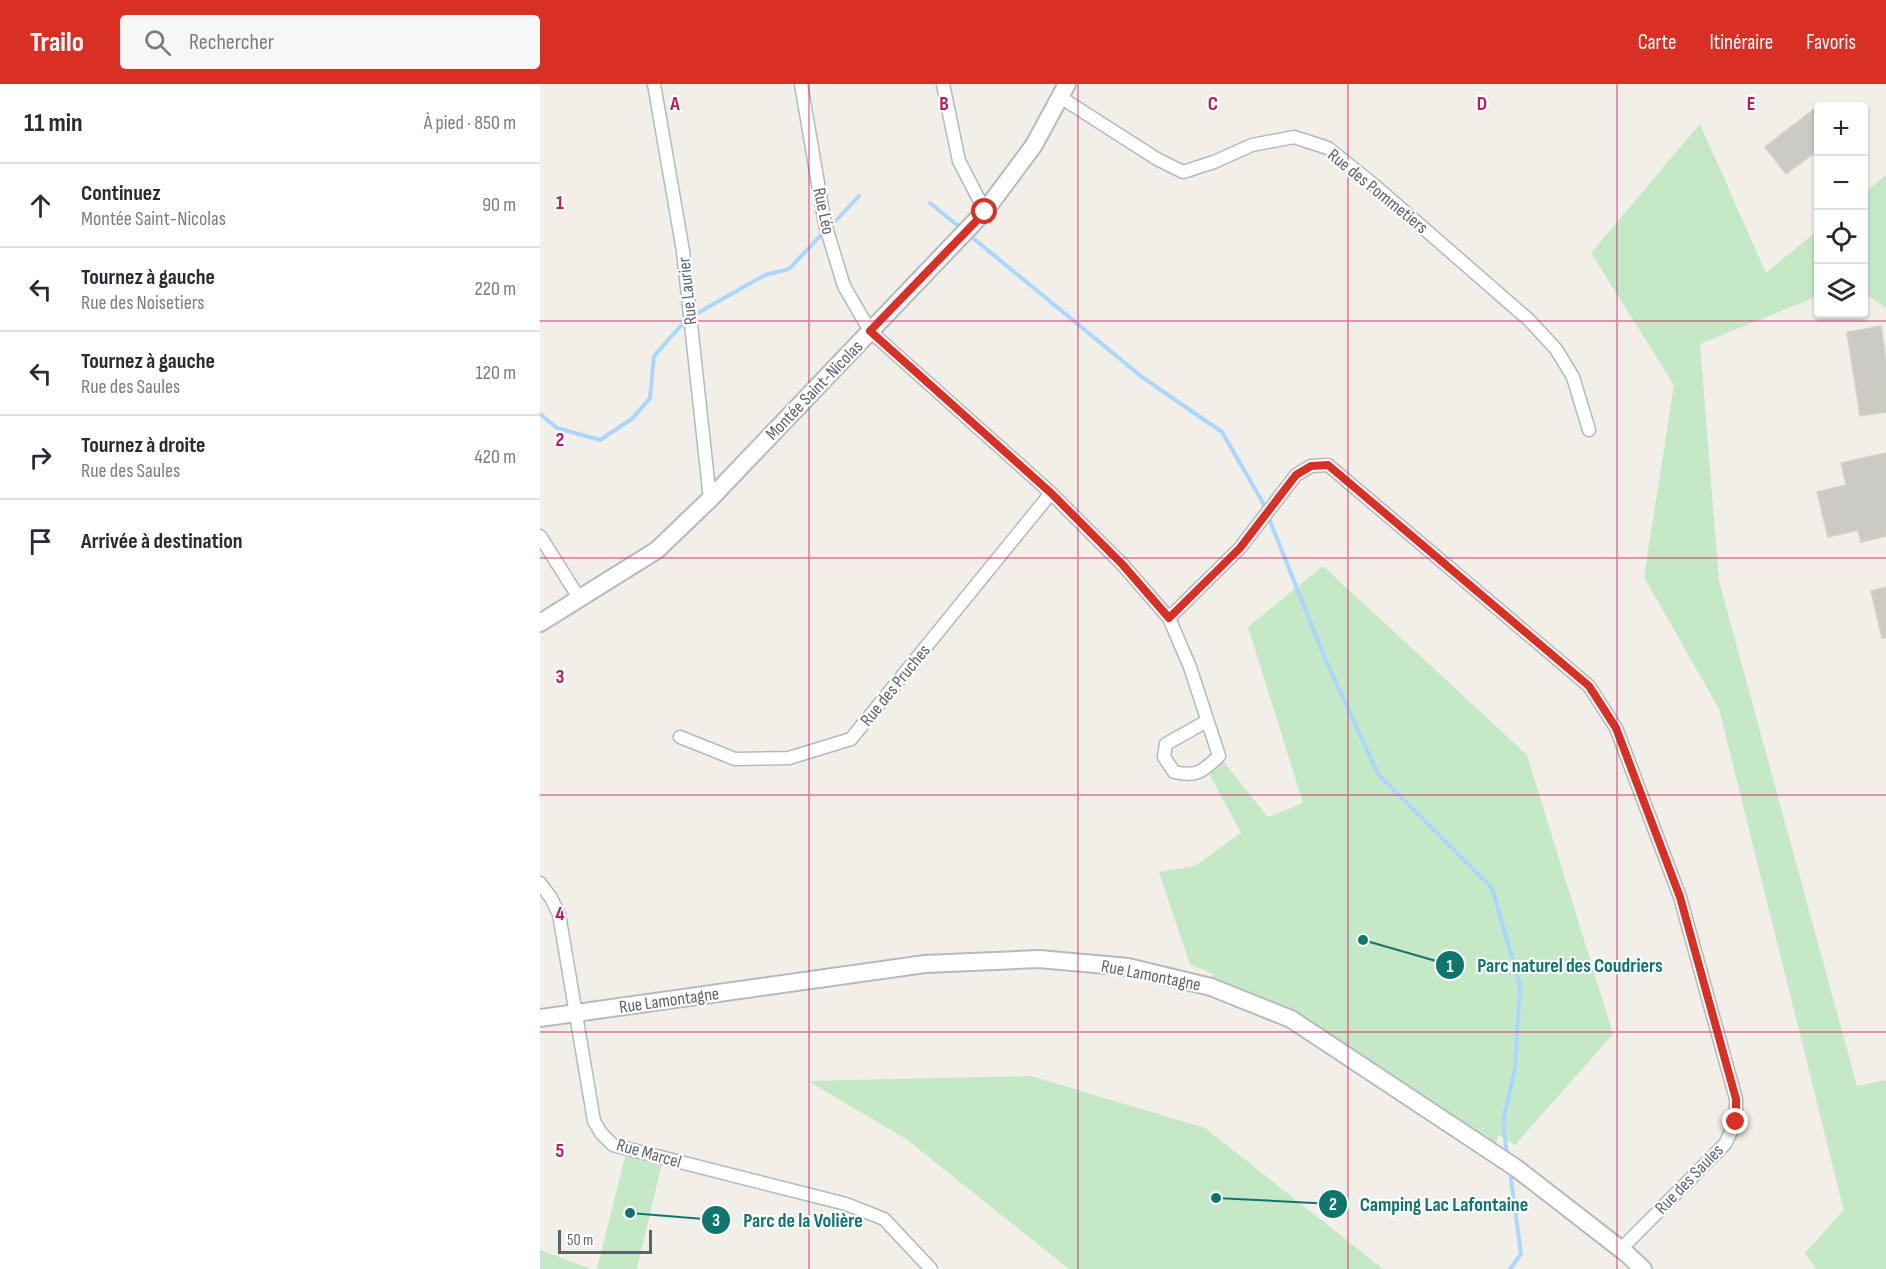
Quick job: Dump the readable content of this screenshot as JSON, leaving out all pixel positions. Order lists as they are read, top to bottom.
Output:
{
  "streets": {
    "street": [
      "Rue des Pommetiers",
      "Rue Léo",
      "Rue Laurier",
      "Montée Saint-Nicolas",
      "Rue des Pruches",
      "Rue Lamontagne",
      "Rue Marcel",
      "Rue des Saules"
    ]
  },
  "crossings": [
    ["Rue des Pommetiers", "Montée Saint-Nicolas"],
    ["Rue Léo", "Montée Saint-Nicolas"],
    ["Rue Léo", "Rue des Pruches"],
    ["Rue Léo", "Rue des Saules"],
    ["Rue Laurier", "Montée Saint-Nicolas"],
    ["Rue Lamontagne", "Rue Marcel"],
    ["Rue Lamontagne", "Rue des Saules"]
  ],
  "places": ["Parc naturel des Coudriers", "Camping Lac Lafontaine", "Parc de la Volière"],
  "scale_bar": "50 m",
  "page": {
    "header": "Trailo",
    "search": "Rechercher",
    "nav": ["Carte", "Itinéraire", "Favoris"],
    "heading": ["11 min", "À pied · 850 m"],
    "map_buttons": ["+", "−"],
    "list": [
      ["Continuez", "Montée Saint-Nicolas", "90 m"],
      ["Tournez à gauche", "Rue des Noisetiers", "220 m"],
      ["Tournez à gauche", "Rue des Saules", "120 m"],
      ["Tournez à droite", "Rue des Saules", "420 m"],
      "Arrivée à destination"
    ],
    "scale": "50 m"
  },
  "grid": {
    "columns": [
      "A",
      "B",
      "C",
      "D",
      "E"
    ],
    "rows": [
      "1",
      "2",
      "3",
      "4",
      "5"
    ]
  }
}
